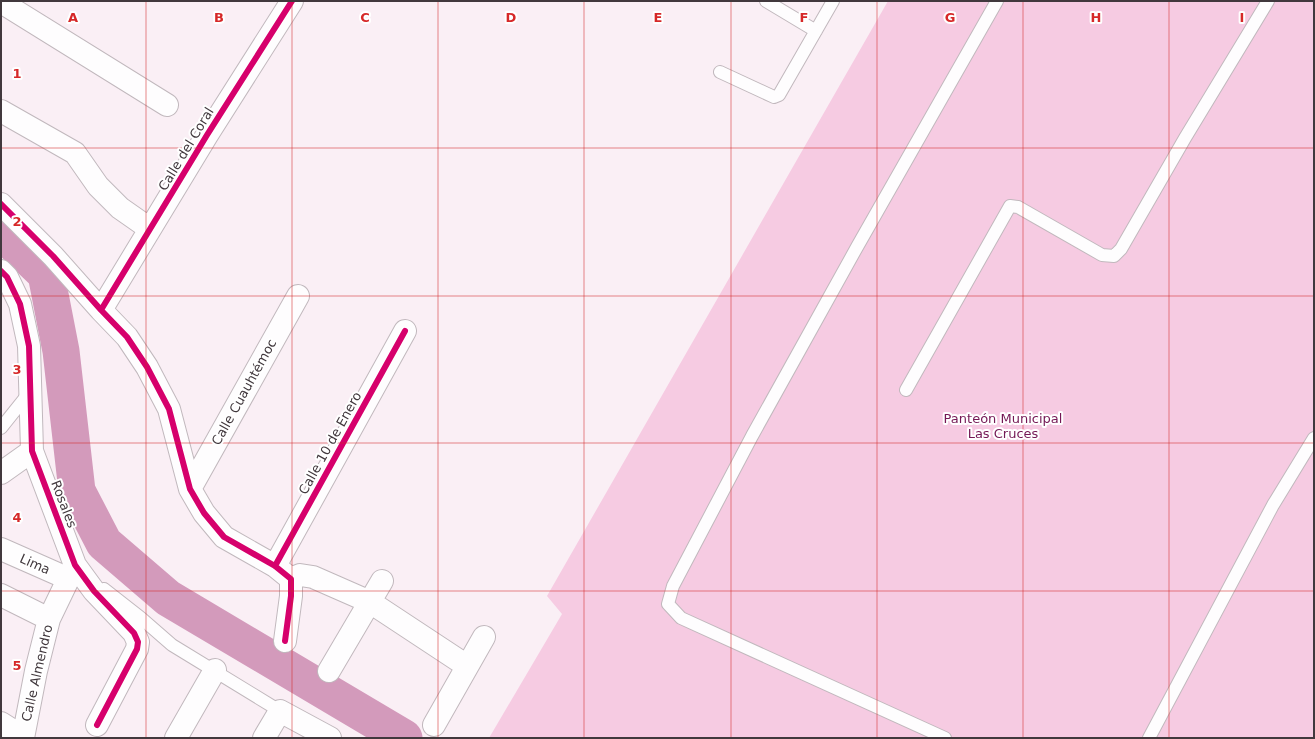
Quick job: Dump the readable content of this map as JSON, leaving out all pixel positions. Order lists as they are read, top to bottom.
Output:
{
  "streets": {
    "street": [
      "Calle del Coral",
      "Calle Cuauhtémoc",
      "Calle 10 de Enero",
      "Rosales",
      "Lima",
      "Calle Almendro"
    ]
  },
  "crossings": [
    ["Rosales", "Lima"],
    ["Rosales", "Calle Almendro"],
    ["Lima", "Calle Almendro"]
  ],
  "parks": ["Panteón Municipal Las Cruces"],
  "grid": {
    "columns": [
      "A",
      "B",
      "C",
      "D",
      "E",
      "F",
      "G",
      "H",
      "I"
    ],
    "rows": [
      "1",
      "2",
      "3",
      "4",
      "5"
    ]
  }
}
